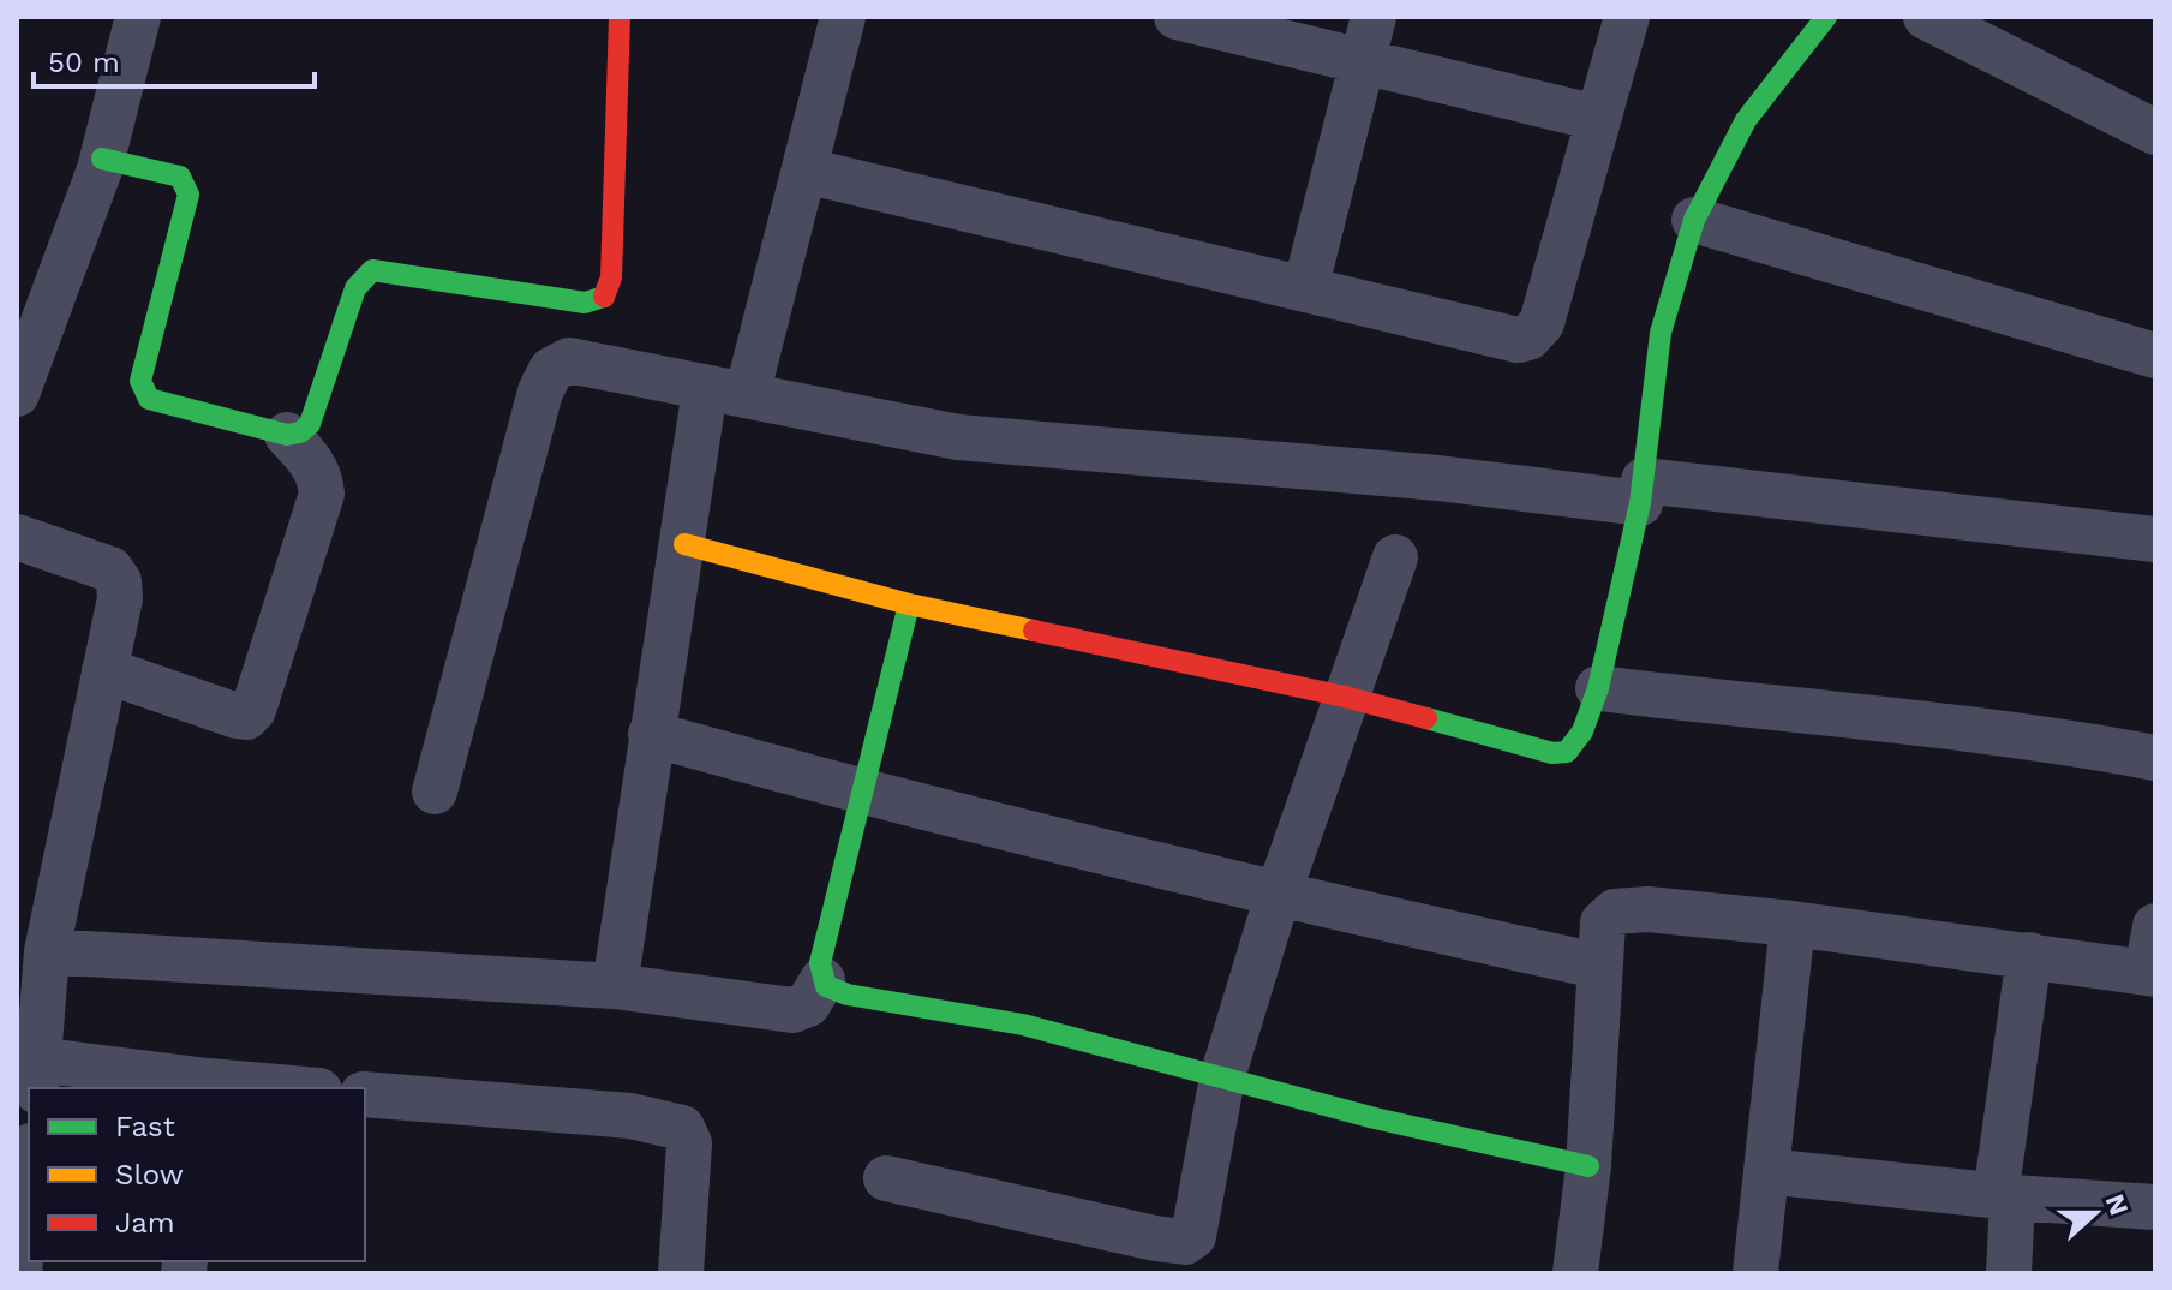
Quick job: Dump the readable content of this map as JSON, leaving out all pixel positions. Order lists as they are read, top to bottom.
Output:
{
  "legend": ["Fast", "Slow", "Jam"],
  "scale_bar": "50 m",
  "north": "right"
}
